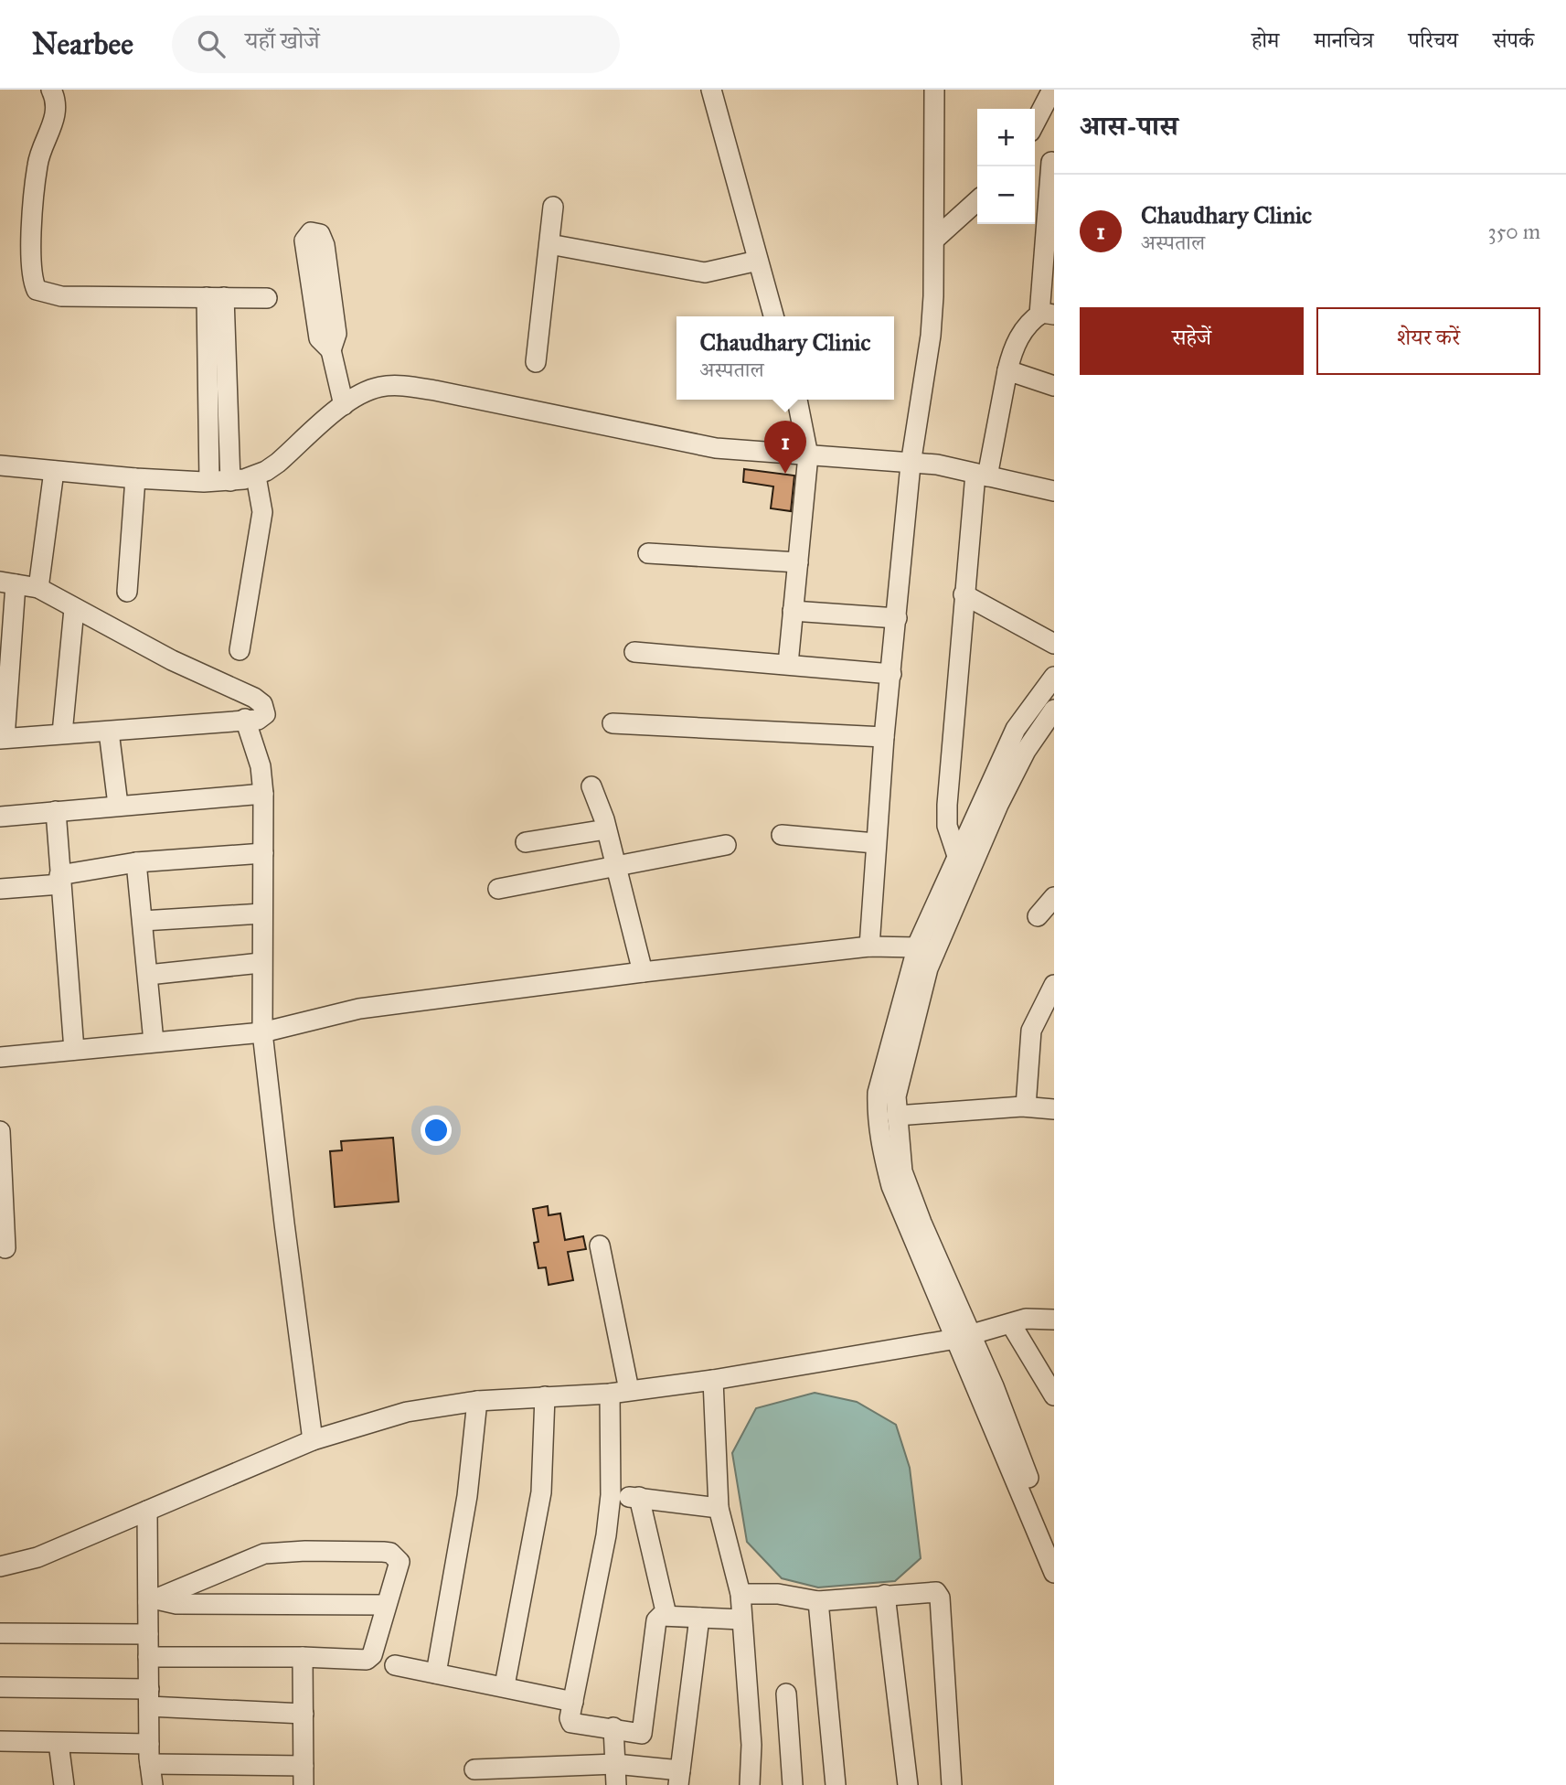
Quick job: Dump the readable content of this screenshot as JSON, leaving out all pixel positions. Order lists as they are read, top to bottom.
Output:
{
  "page": {
    "header": "Nearbee",
    "search": "यहाँ खोजें",
    "nav": [
      "होम",
      "मानचित्र",
      "परिचय",
      "संपर्क"
    ],
    "heading": "आस-पास",
    "map_buttons": ["+", "−"],
    "list": [
      {
        "mark": "1",
        "name": "Chaudhary Clinic",
        "note": "अस्पताल",
        "value": "350 m"
      }
    ],
    "buttons": ["सहेजें", "शेयर करें"],
    "popup": ["Chaudhary Clinic", "अस्पताल"],
    "pins": "1"
  }
}
